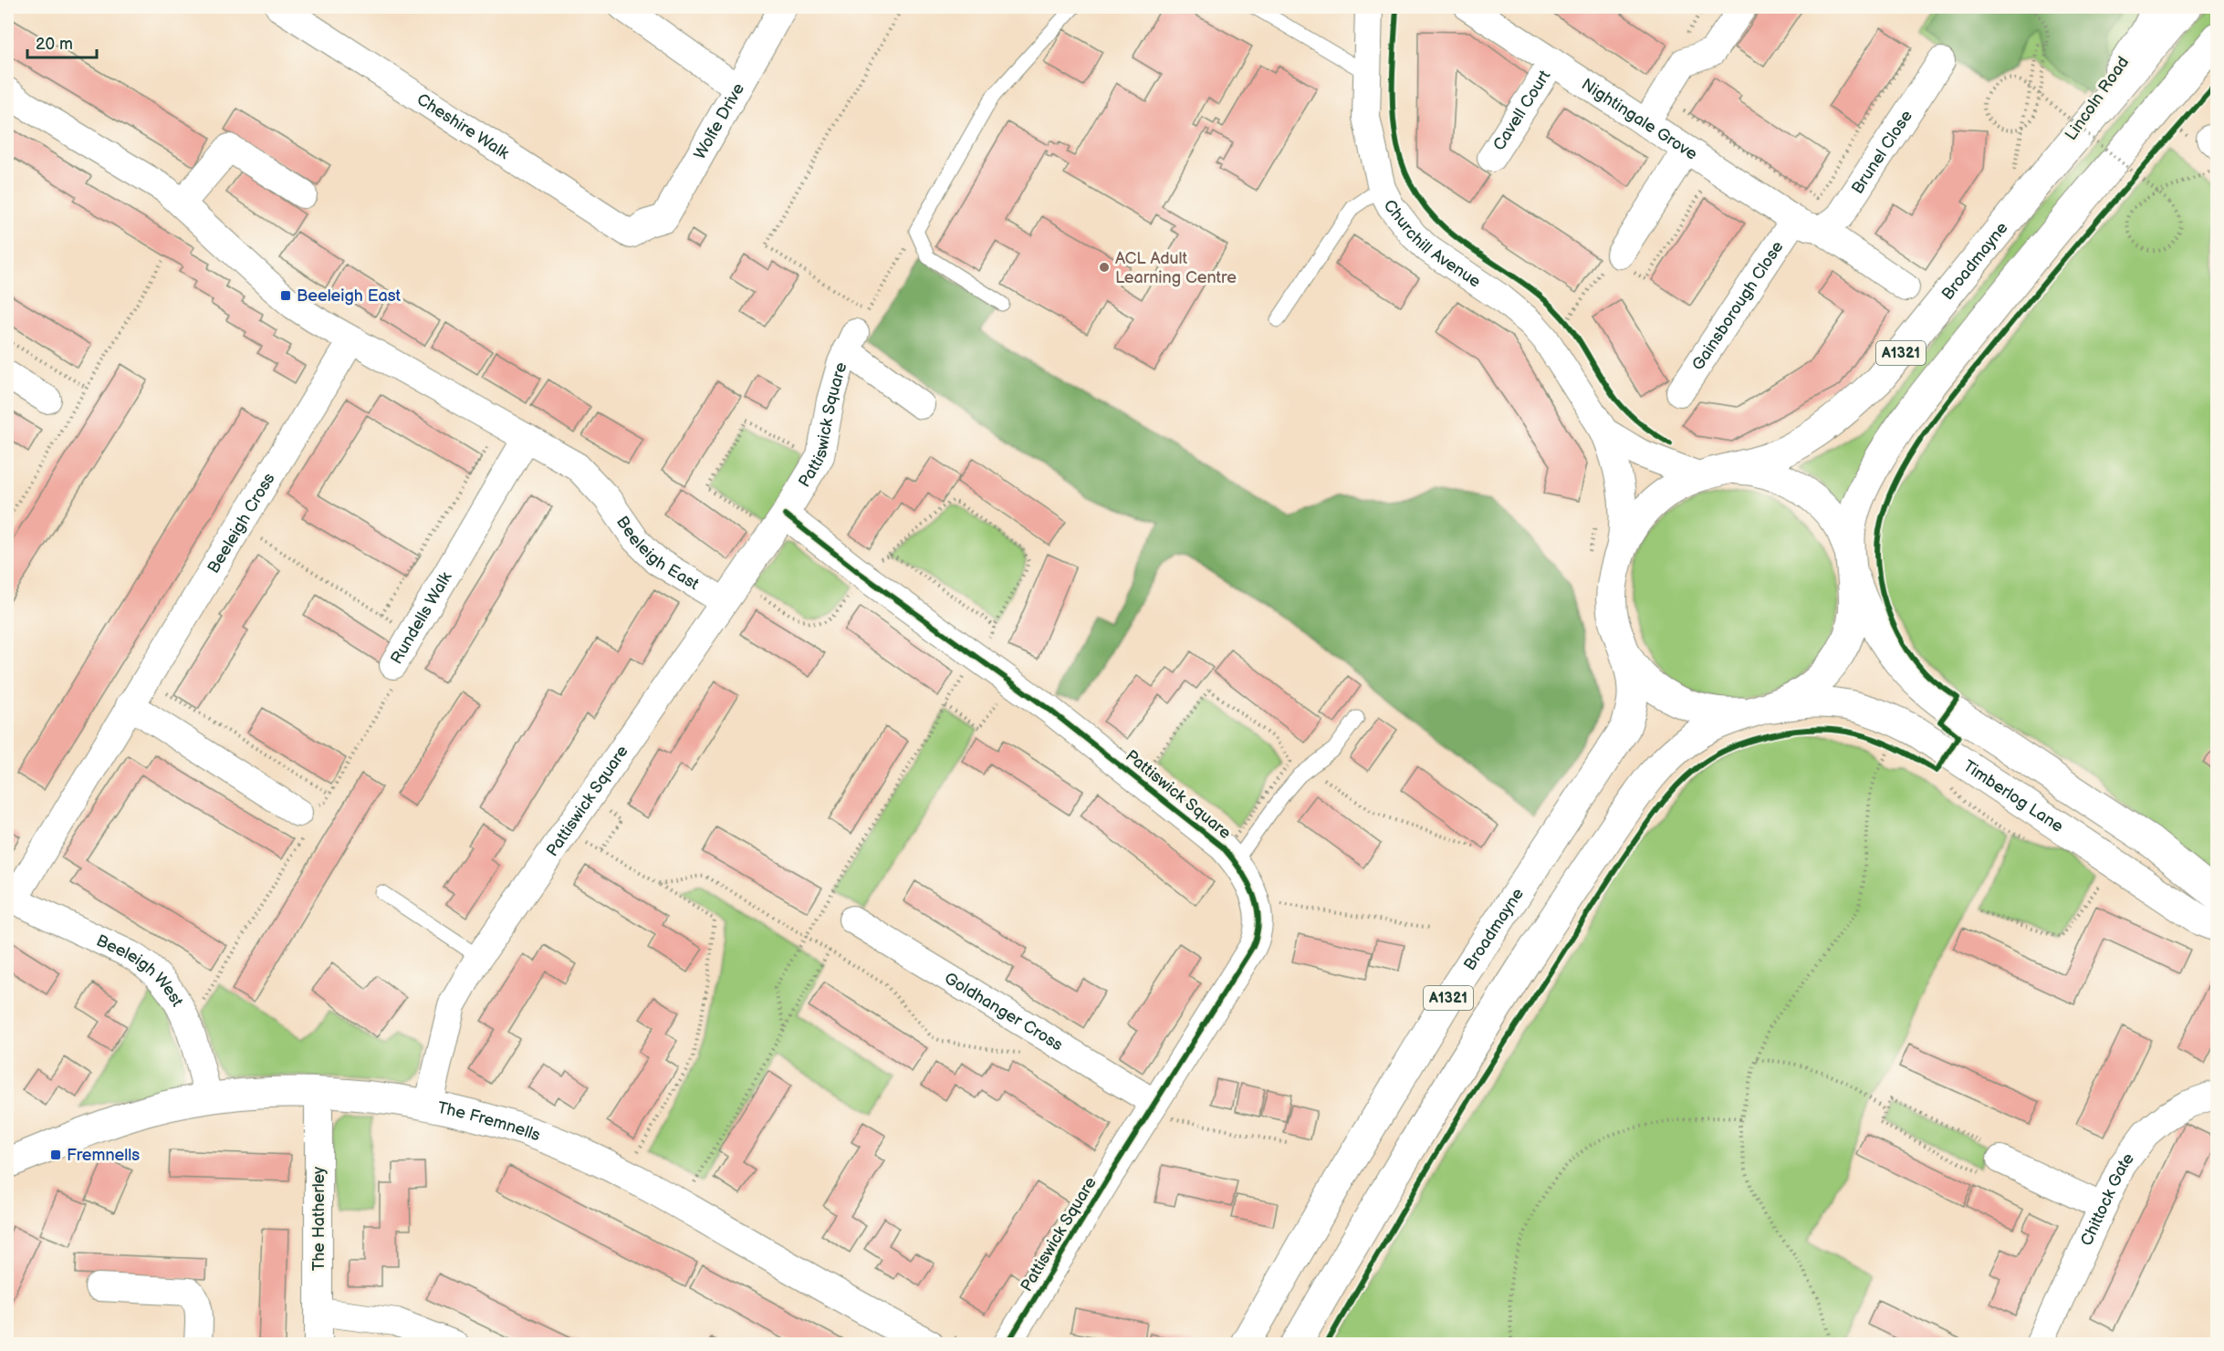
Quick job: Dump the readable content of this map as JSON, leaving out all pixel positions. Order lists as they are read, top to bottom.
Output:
{
  "streets": {
    "main road": [
      "Broadmayne",
      "A1321",
      "Timberlog Lane",
      "The Fremnells"
    ],
    "street": [
      "Lincoln Road",
      "Cavell Court",
      "Nightingale Grove",
      "Wolfe Drive",
      "Cheshire Walk",
      "Brunel Close",
      "Churchill Avenue",
      "Gainsborough Close",
      "Pattiswick Square",
      "Beeleigh Cross",
      "Beeleigh East",
      "Rundells Walk",
      "Beeleigh West",
      "Goldhanger Cross",
      "Chittock Gate",
      "The Hatherley"
    ]
  },
  "crossings": [
    ["Lincoln Road", "Broadmayne"],
    ["Cavell Court", "Nightingale Grove"],
    ["Nightingale Grove", "Brunel Close"],
    ["Nightingale Grove", "Gainsborough Close"],
    ["Wolfe Drive", "Cheshire Walk"],
    ["Brunel Close", "Gainsborough Close"],
    ["Churchill Avenue", "Broadmayne"],
    ["Broadmayne", "Timberlog Lane"],
    ["Pattiswick Square", "Beeleigh East"],
    ["Pattiswick Square", "Goldhanger Cross"],
    ["Pattiswick Square", "The Fremnells"],
    ["Beeleigh Cross", "Beeleigh East"],
    ["Beeleigh Cross", "Beeleigh West"],
    ["Beeleigh East", "Rundells Walk"],
    ["Beeleigh West", "The Fremnells"],
    ["The Fremnells", "The Hatherley"]
  ],
  "places": {
    "other": ["ACL Adult Learning Centre"],
    "transit": ["Beeleigh East", "Fremnells"]
  },
  "scale_bar": "20 m"
}
